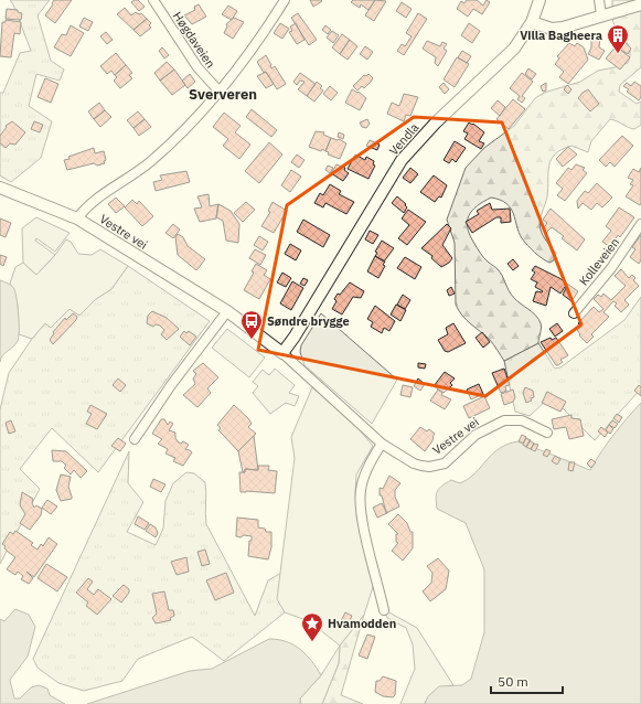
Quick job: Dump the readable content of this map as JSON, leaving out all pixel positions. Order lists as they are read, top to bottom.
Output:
{
  "streets": {
    "street": [
      "Høgdaveien",
      "Vendla",
      "Vestre vei",
      "Kolleveien"
    ]
  },
  "crossings": [
    ["Vendla", "Vestre vei"]
  ],
  "districts": ["Sververen"],
  "places": {
    "building": ["Villa Bagheera"],
    "bus stop": ["Søndre brygge"],
    "place": ["Hvamodden"]
  },
  "scale_bar": "50 m"
}
